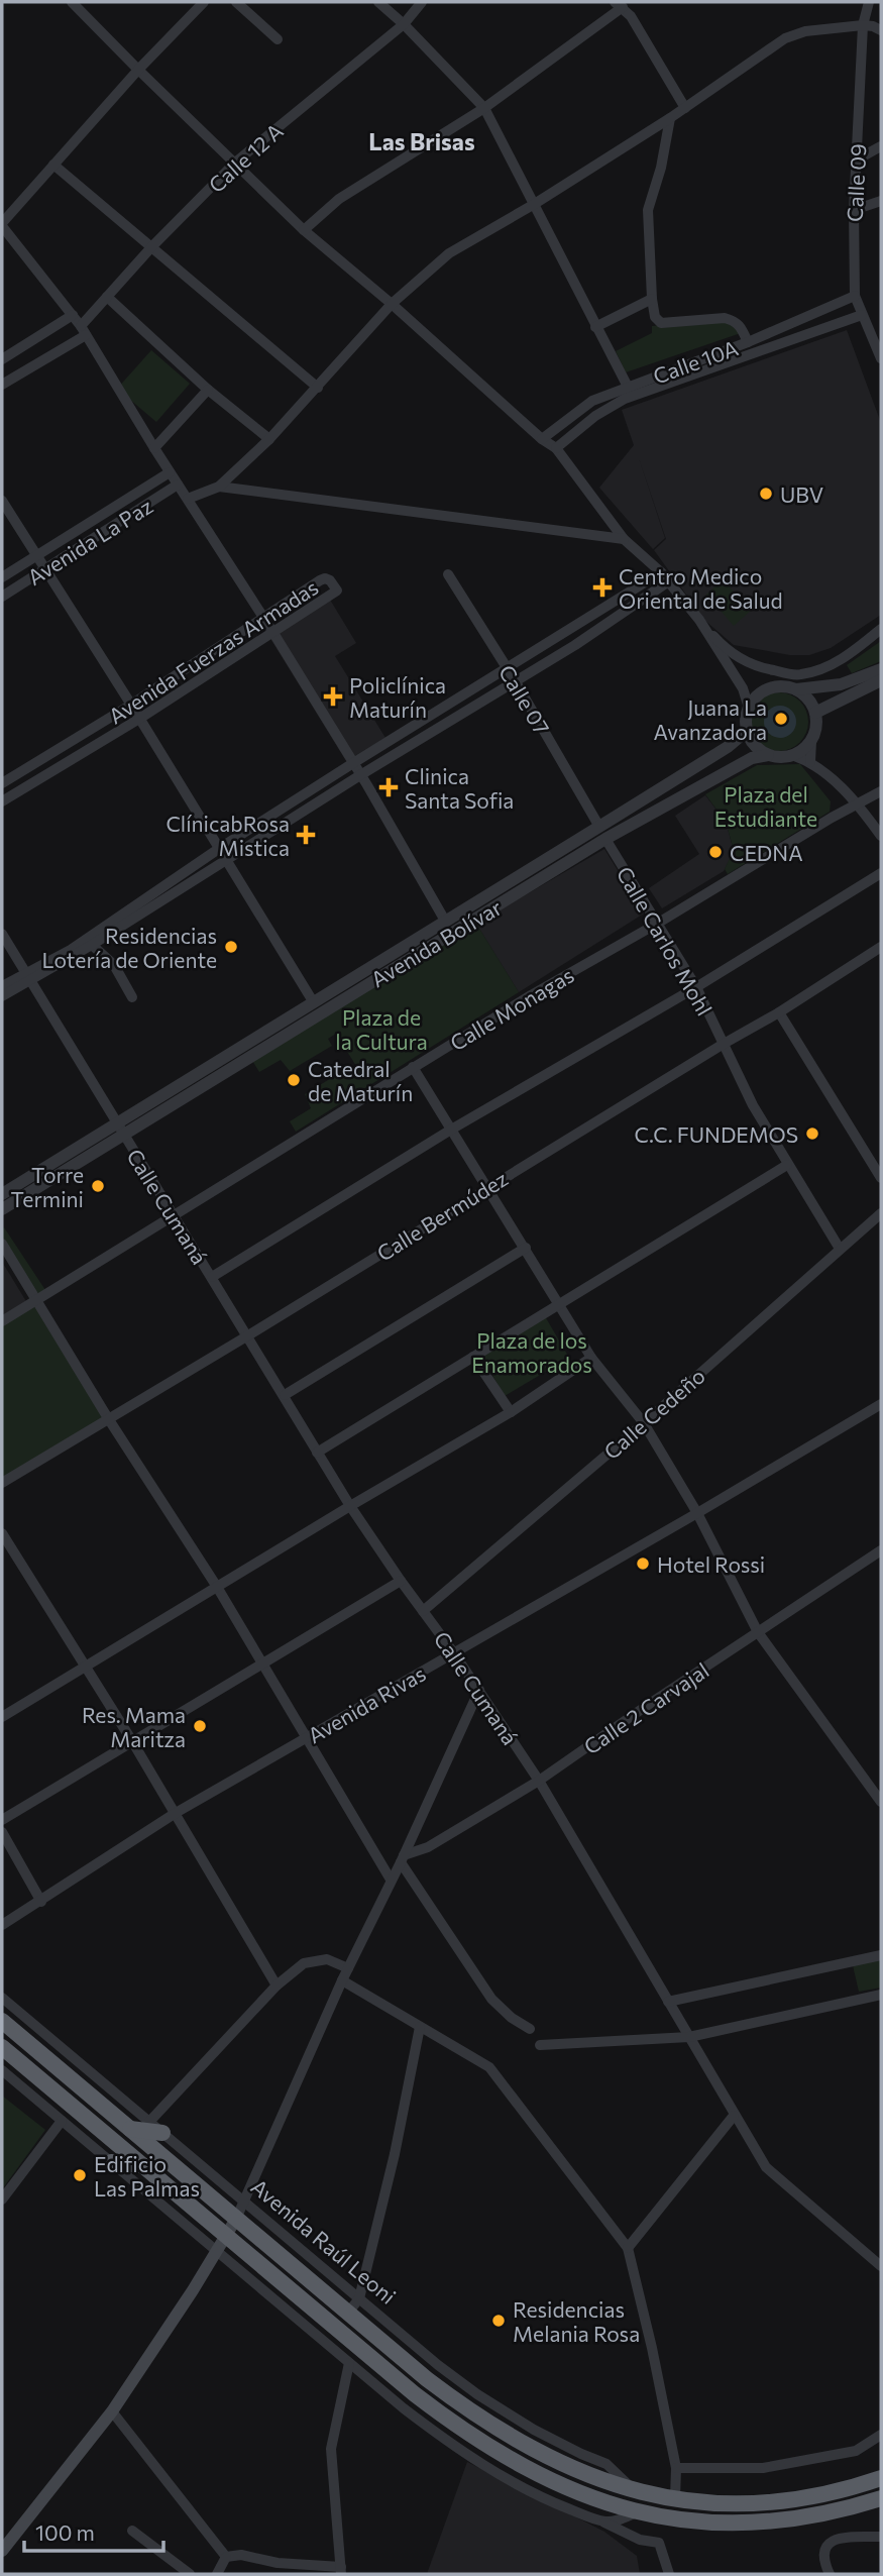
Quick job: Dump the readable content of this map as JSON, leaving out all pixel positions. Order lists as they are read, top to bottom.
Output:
{
  "streets": {
    "highway": ["Avenida Raúl Leoni"],
    "street": [
      "Calle 12 A",
      "Calle 09",
      "Calle 10A",
      "Avenida La Paz",
      "Avenida Fuerzas Armadas",
      "Calle 07",
      "Calle Carlos Mohl",
      "Avenida Bolívar",
      "Calle Monagas",
      "Calle Cumaná",
      "Calle Bermúdez",
      "Calle Cedeño",
      "Avenida Rivas",
      "Calle 2 Carvajal"
    ]
  },
  "crossings": [
    ["Calle 09", "Calle 10A"],
    ["Calle 07", "Avenida Bolívar"],
    ["Calle Carlos Mohl", "Avenida Bolívar"],
    ["Calle Carlos Mohl", "Calle Monagas"],
    ["Calle Carlos Mohl", "Calle Bermúdez"],
    ["Calle Carlos Mohl", "Calle Cedeño"],
    ["Avenida Bolívar", "Calle Cumaná"],
    ["Calle Monagas", "Calle Cumaná"],
    ["Calle Cumaná", "Calle Bermúdez"],
    ["Calle Cumaná", "Calle Cedeño"],
    ["Calle Cumaná", "Avenida Rivas"],
    ["Calle Cumaná", "Calle 2 Carvajal"]
  ],
  "districts": ["Las Brisas"],
  "parks": ["Plaza del Estudiante", "Plaza de la Cultura", "Plaza de los Enamorados"],
  "places": {
    "other": [
      "UBV",
      "Juana La Avanzadora",
      "CEDNA",
      "Residencias Lotería de Oriente",
      "Catedral de Maturín",
      "C.C. FUNDEMOS",
      "Torre Termini",
      "Hotel Rossi",
      "Res. Mama Maritza",
      "Edificio Las Palmas",
      "Residencias Melania Rosa"
    ],
    "health": [
      "Centro Medico Oriental de Salud",
      "Policlínica Maturín",
      "Clinica Santa Sofia",
      "ClínicabRosa Mistica"
    ]
  },
  "scale_bar": "100 m"
}
